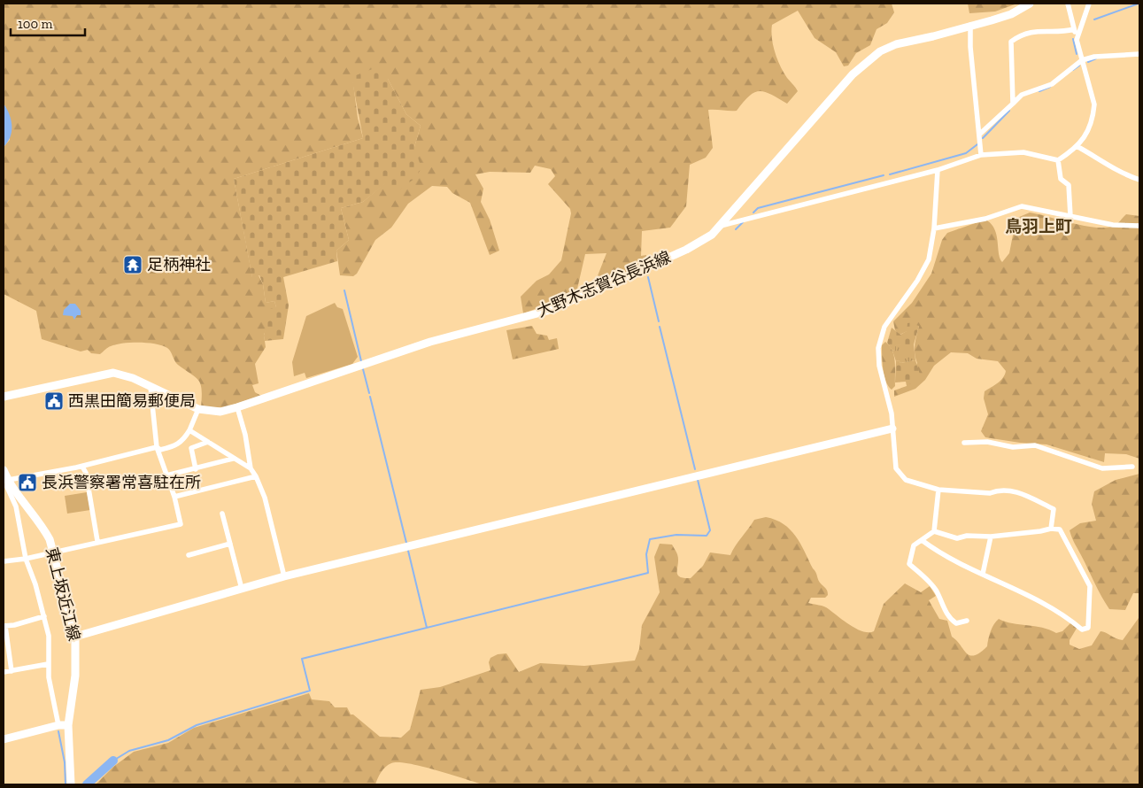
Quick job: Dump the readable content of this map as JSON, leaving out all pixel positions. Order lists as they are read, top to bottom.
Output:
{
  "streets": {
    "main road": ["大野木志賀谷長浜線", "東上坂近江線"]
  },
  "districts": ["鳥羽上町"],
  "places": {
    "temple": ["足柄神社"],
    "public building": ["西黒田簡易郵便局", "長浜警察署常喜駐在所"]
  },
  "scale_bar": "100 m"
}
